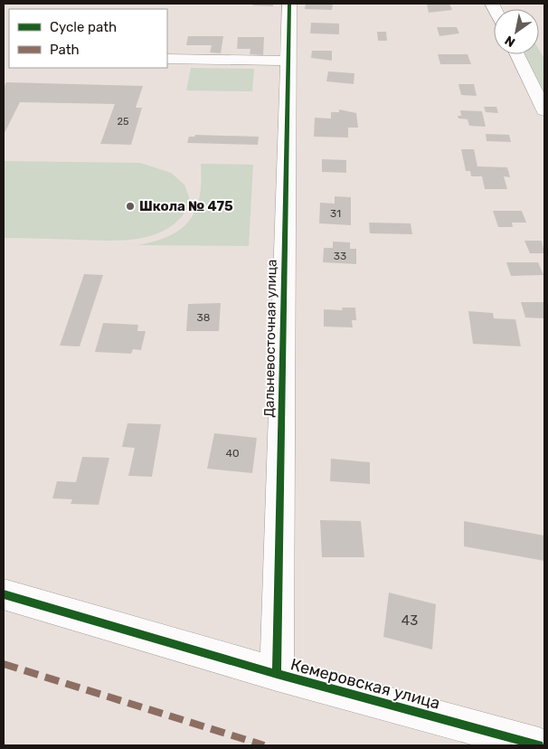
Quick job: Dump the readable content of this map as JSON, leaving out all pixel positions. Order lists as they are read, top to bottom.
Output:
{
  "streets": {
    "street": ["Дальневосточная улица", "Кемеровская улица"]
  },
  "crossings": [
    ["Дальневосточная улица", "Кемеровская улица"]
  ],
  "places": ["Школа № 475"],
  "house_numbers": [
    "25",
    "31",
    "33",
    "38",
    "40",
    "43"
  ],
  "legend": ["Cycle path", "Path"],
  "north": "bottom left"
}
